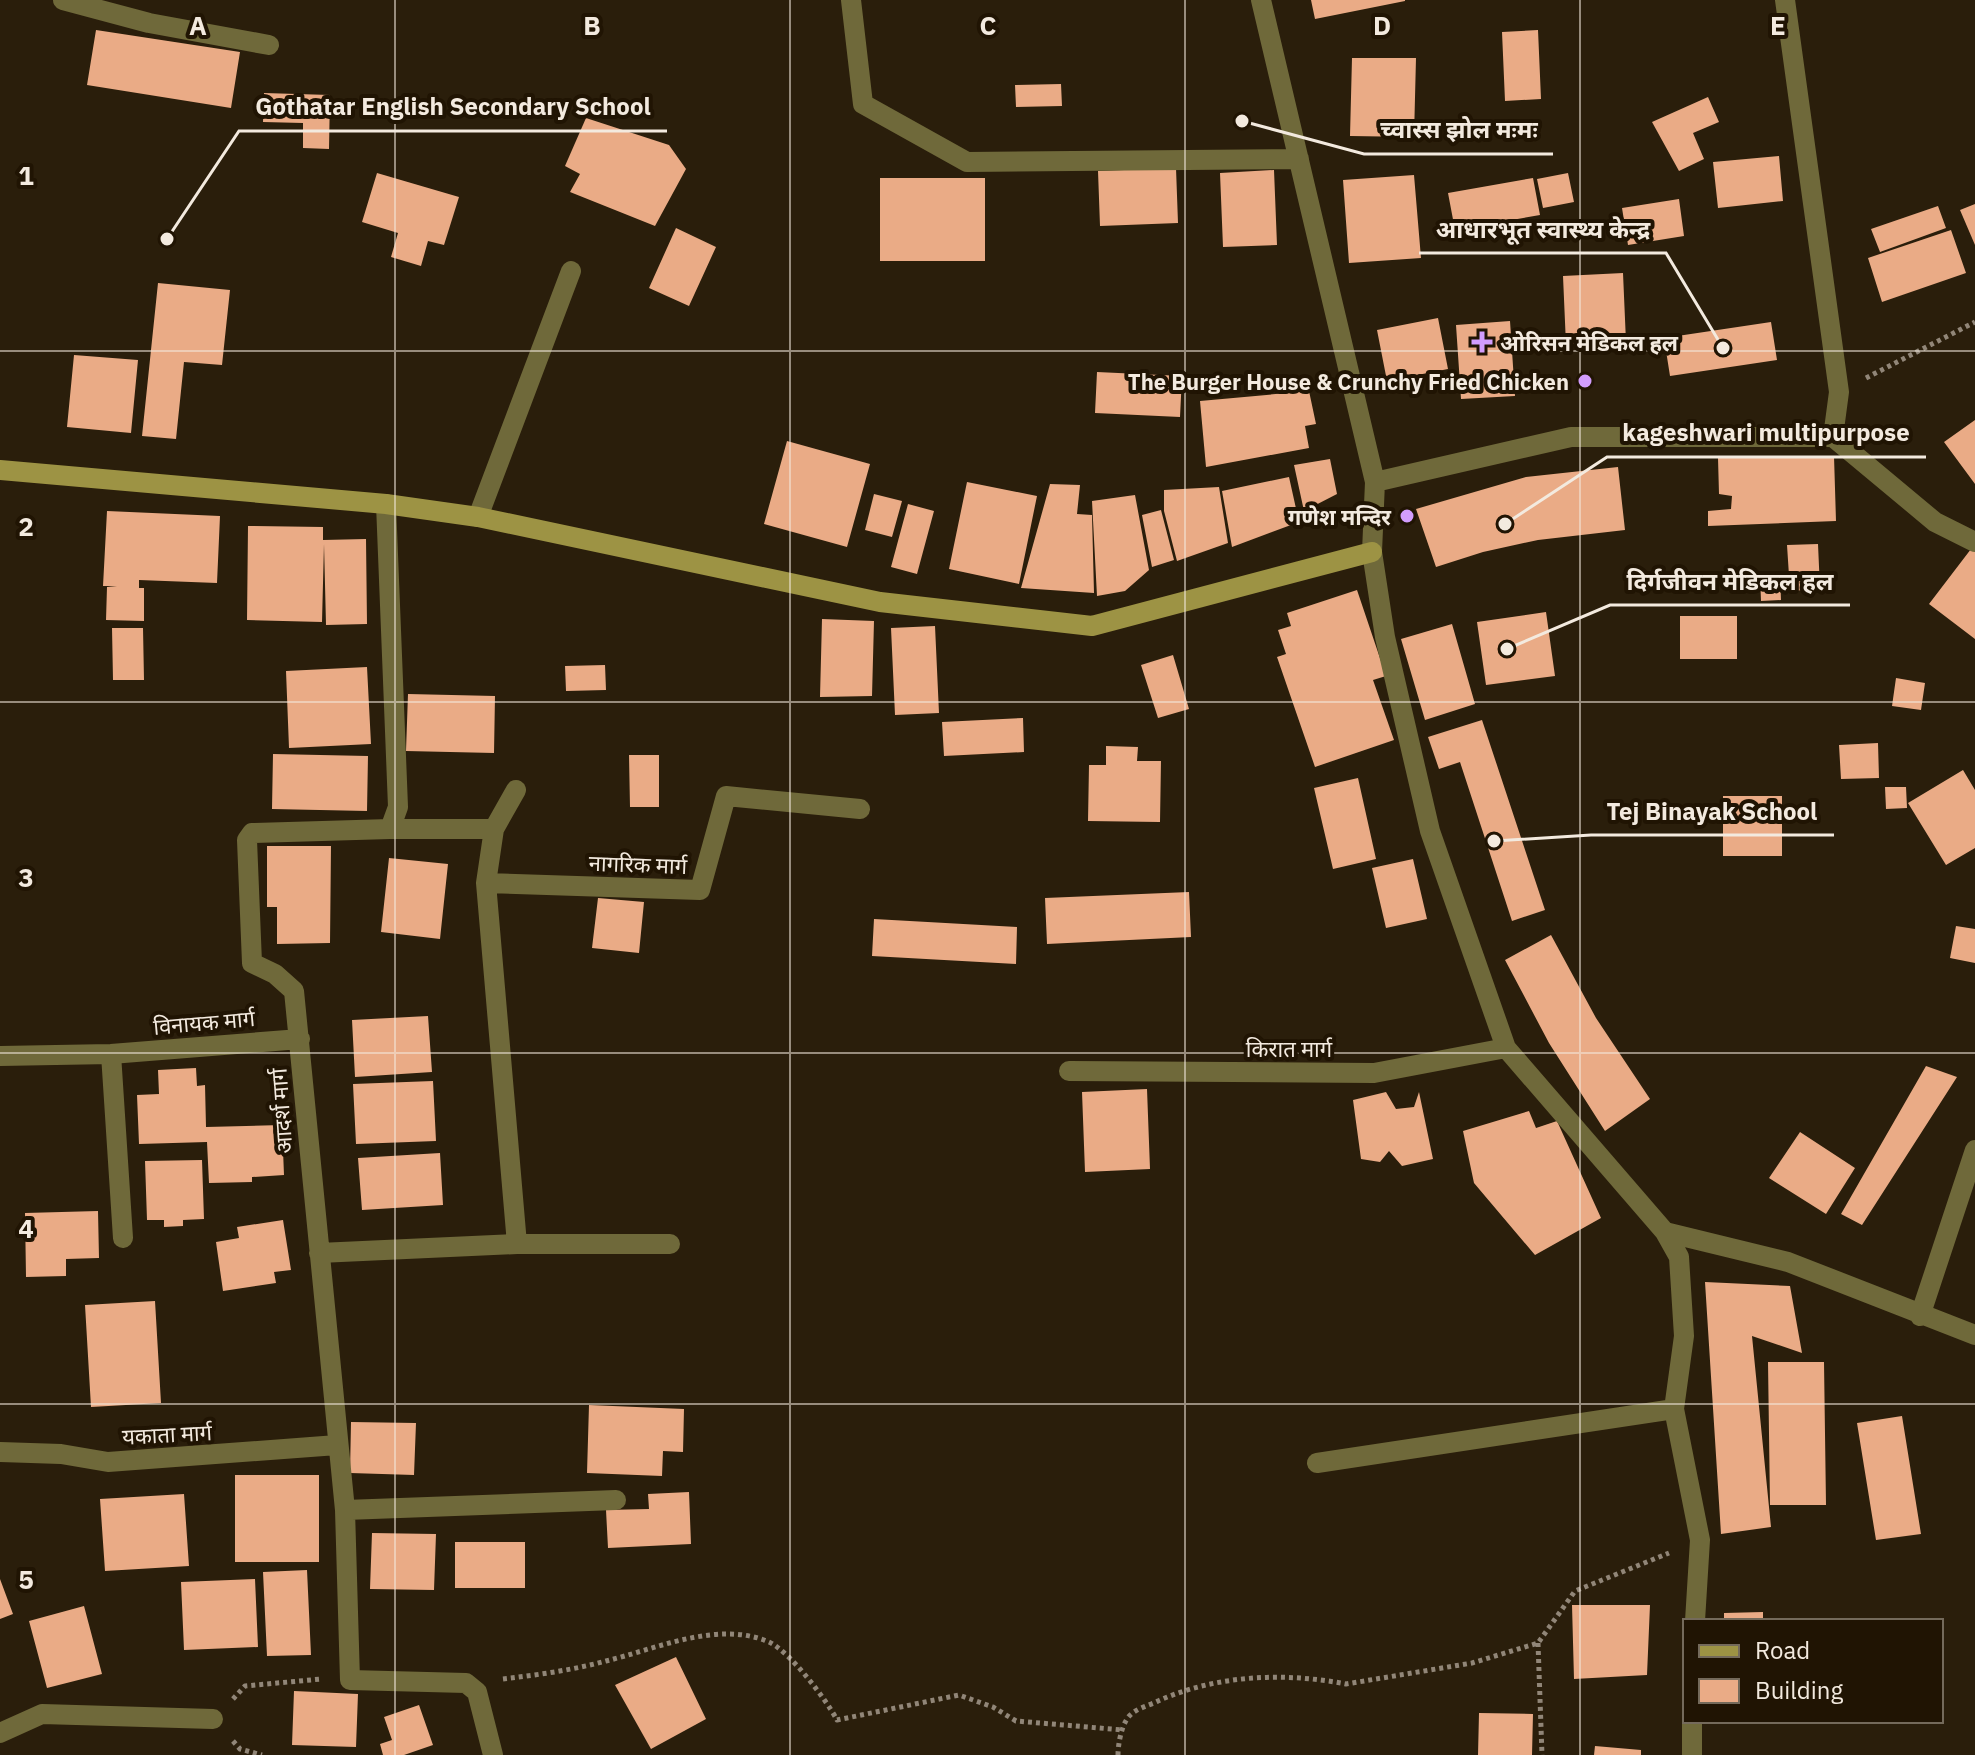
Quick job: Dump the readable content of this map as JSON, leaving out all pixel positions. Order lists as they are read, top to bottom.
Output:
{
  "streets": {
    "street": [
      "नागरिक मार्ग",
      "विनायक मार्ग",
      "किरात मार्ग",
      "आदर्श मार्ग",
      "यकाता मार्ग"
    ]
  },
  "crossings": [
    ["विनायक मार्ग", "आदर्श मार्ग"],
    ["आदर्श मार्ग", "यकाता मार्ग"]
  ],
  "places": {
    "other": [
      "च्वास्स झोल मःमः",
      "Gothatar English Secondary School",
      "आधारभूत स्वास्थ्य केन्द्र",
      "The Burger House & Crunchy Fried Chicken",
      "गणेश मन्दिर",
      "kageshwari multipurpose",
      "दिर्गजीवन मेडिकल हल",
      "Tej Binayak School"
    ],
    "health": ["ओरिसन मेडिकल हल"]
  },
  "legend": ["Road", "Building"],
  "grid": {
    "columns": [
      "A",
      "B",
      "C",
      "D",
      "E"
    ],
    "rows": [
      "1",
      "2",
      "3",
      "4",
      "5"
    ]
  }
}
